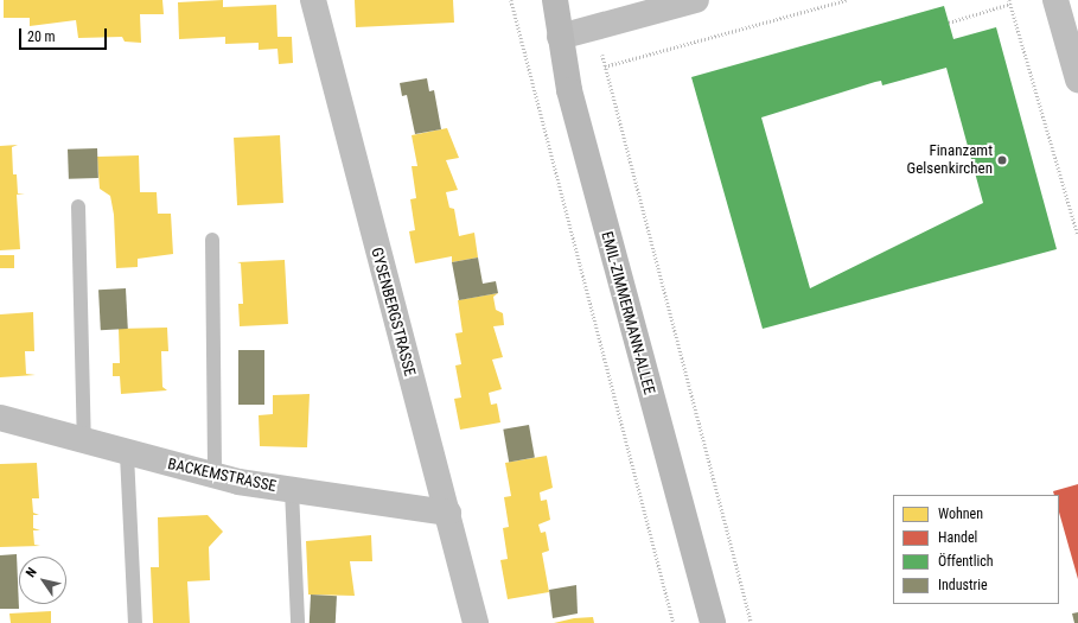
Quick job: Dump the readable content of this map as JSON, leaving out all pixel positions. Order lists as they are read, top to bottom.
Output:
{
  "streets": {
    "main road": ["EMIL-ZIMMERMANN-ALLEE"],
    "street": ["GYSENBERGSTRASSE", "BACKEMSTRASSE"]
  },
  "crossings": [
    ["GYSENBERGSTRASSE", "BACKEMSTRASSE"]
  ],
  "places": ["Finanzamt Gelsenkirchen"],
  "legend": [
    "Wohnen",
    "Handel",
    "Öffentlich",
    "Industrie"
  ],
  "scale_bar": "20 m",
  "north": "top left"
}
